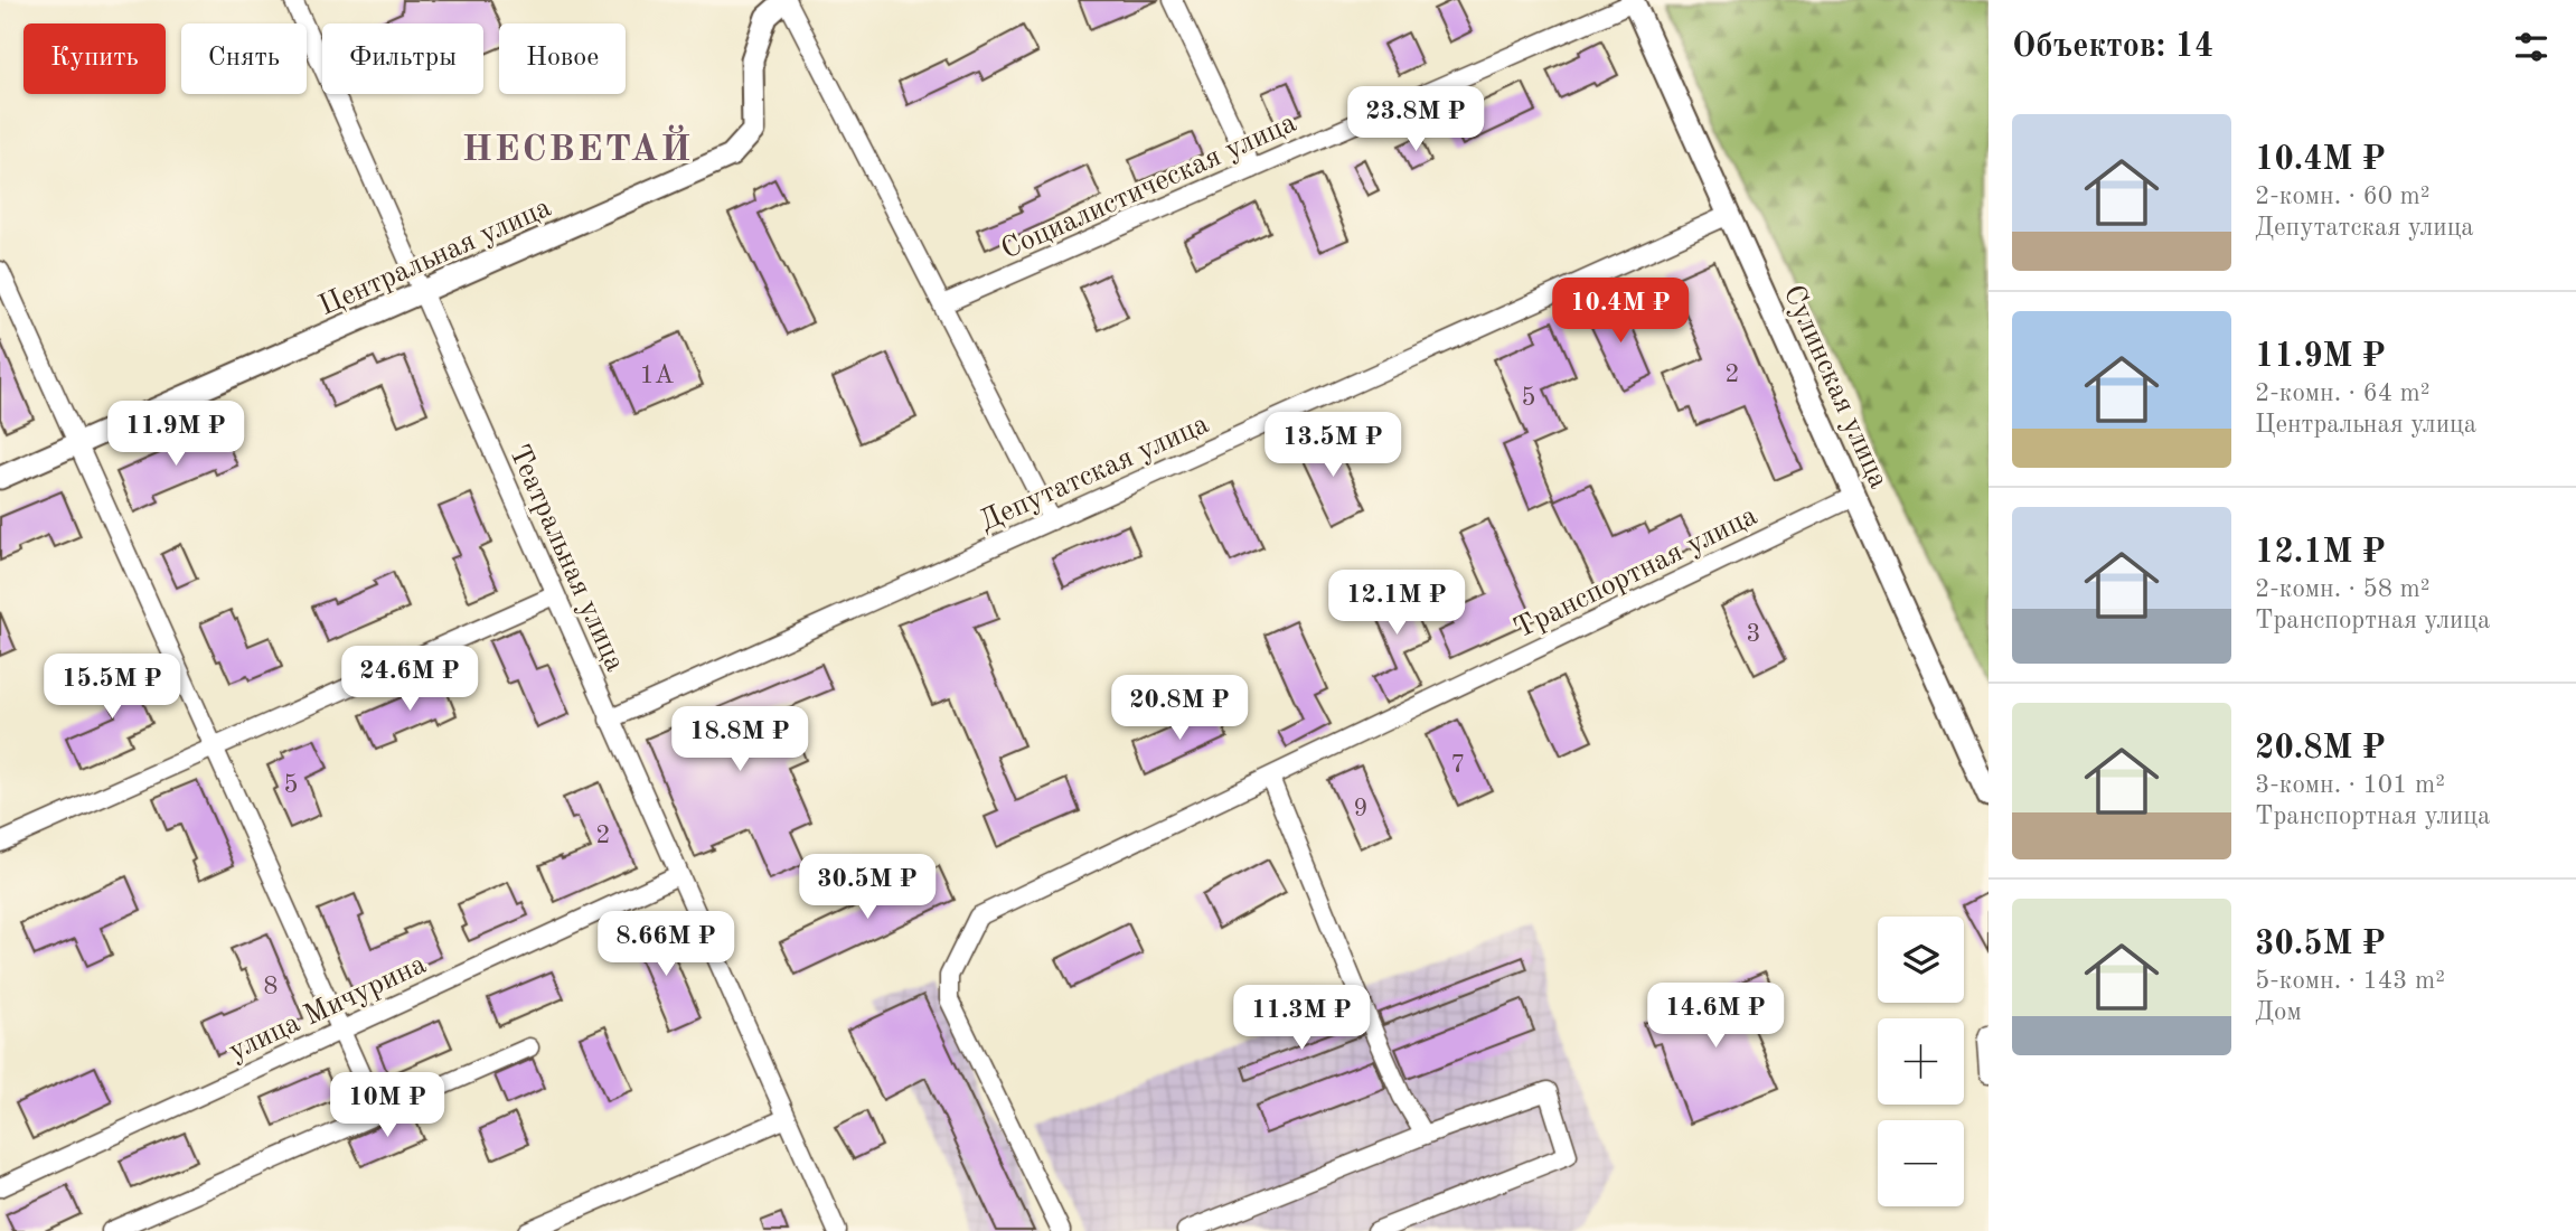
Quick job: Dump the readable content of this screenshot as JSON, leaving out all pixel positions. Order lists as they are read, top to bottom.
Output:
{
  "streets": {
    "main road": ["Центральная улица", "Сулинская улица"],
    "street": [
      "Социалистическая улица",
      "Депутатская улица",
      "Театральная улица",
      "Транспортная улица",
      "улица Мичурина"
    ]
  },
  "crossings": [
    ["Социалистическая улица", "Сулинская улица"],
    ["Центральная улица", "Театральная улица"],
    ["Сулинская улица", "Депутатская улица"],
    ["Сулинская улица", "Транспортная улица"],
    ["Депутатская улица", "Театральная улица"],
    ["Театральная улица", "улица Мичурина"]
  ],
  "districts": ["НЕСВЕТАЙ"],
  "house_numbers": [
    "2",
    "1А",
    "5",
    "3",
    "7",
    "5",
    "9",
    "2",
    "8"
  ],
  "page": {
    "heading": "Объектов: 14",
    "chip": [
      "Купить",
      "Снять",
      "Фильтры",
      "Новое"
    ],
    "price": [
      "23.8M ₽",
      "10.4M ₽",
      "11.9M ₽",
      "13.5M ₽",
      "12.1M ₽",
      "24.6M ₽",
      "15.5M ₽",
      "20.8M ₽",
      "18.8M ₽",
      "30.5M ₽",
      "8.66M ₽",
      "14.6M ₽",
      "11.3M ₽",
      "10M ₽"
    ],
    "list": [
      {
        "name": "10.4M ₽",
        "note": "2-комн. · 60 m² · Депутатская улица"
      },
      {
        "name": "11.9M ₽",
        "note": "2-комн. · 64 m² · Центральная улица"
      },
      {
        "name": "12.1M ₽",
        "note": "2-комн. · 58 m² · Транспортная улица"
      },
      {
        "name": "20.8M ₽",
        "note": "3-комн. · 101 m² · Транспортная улица"
      },
      {
        "name": "30.5M ₽",
        "note": "5-комн. · 143 m² · Дом"
      }
    ],
    "map_buttons": ["+", "−"]
  }
}
